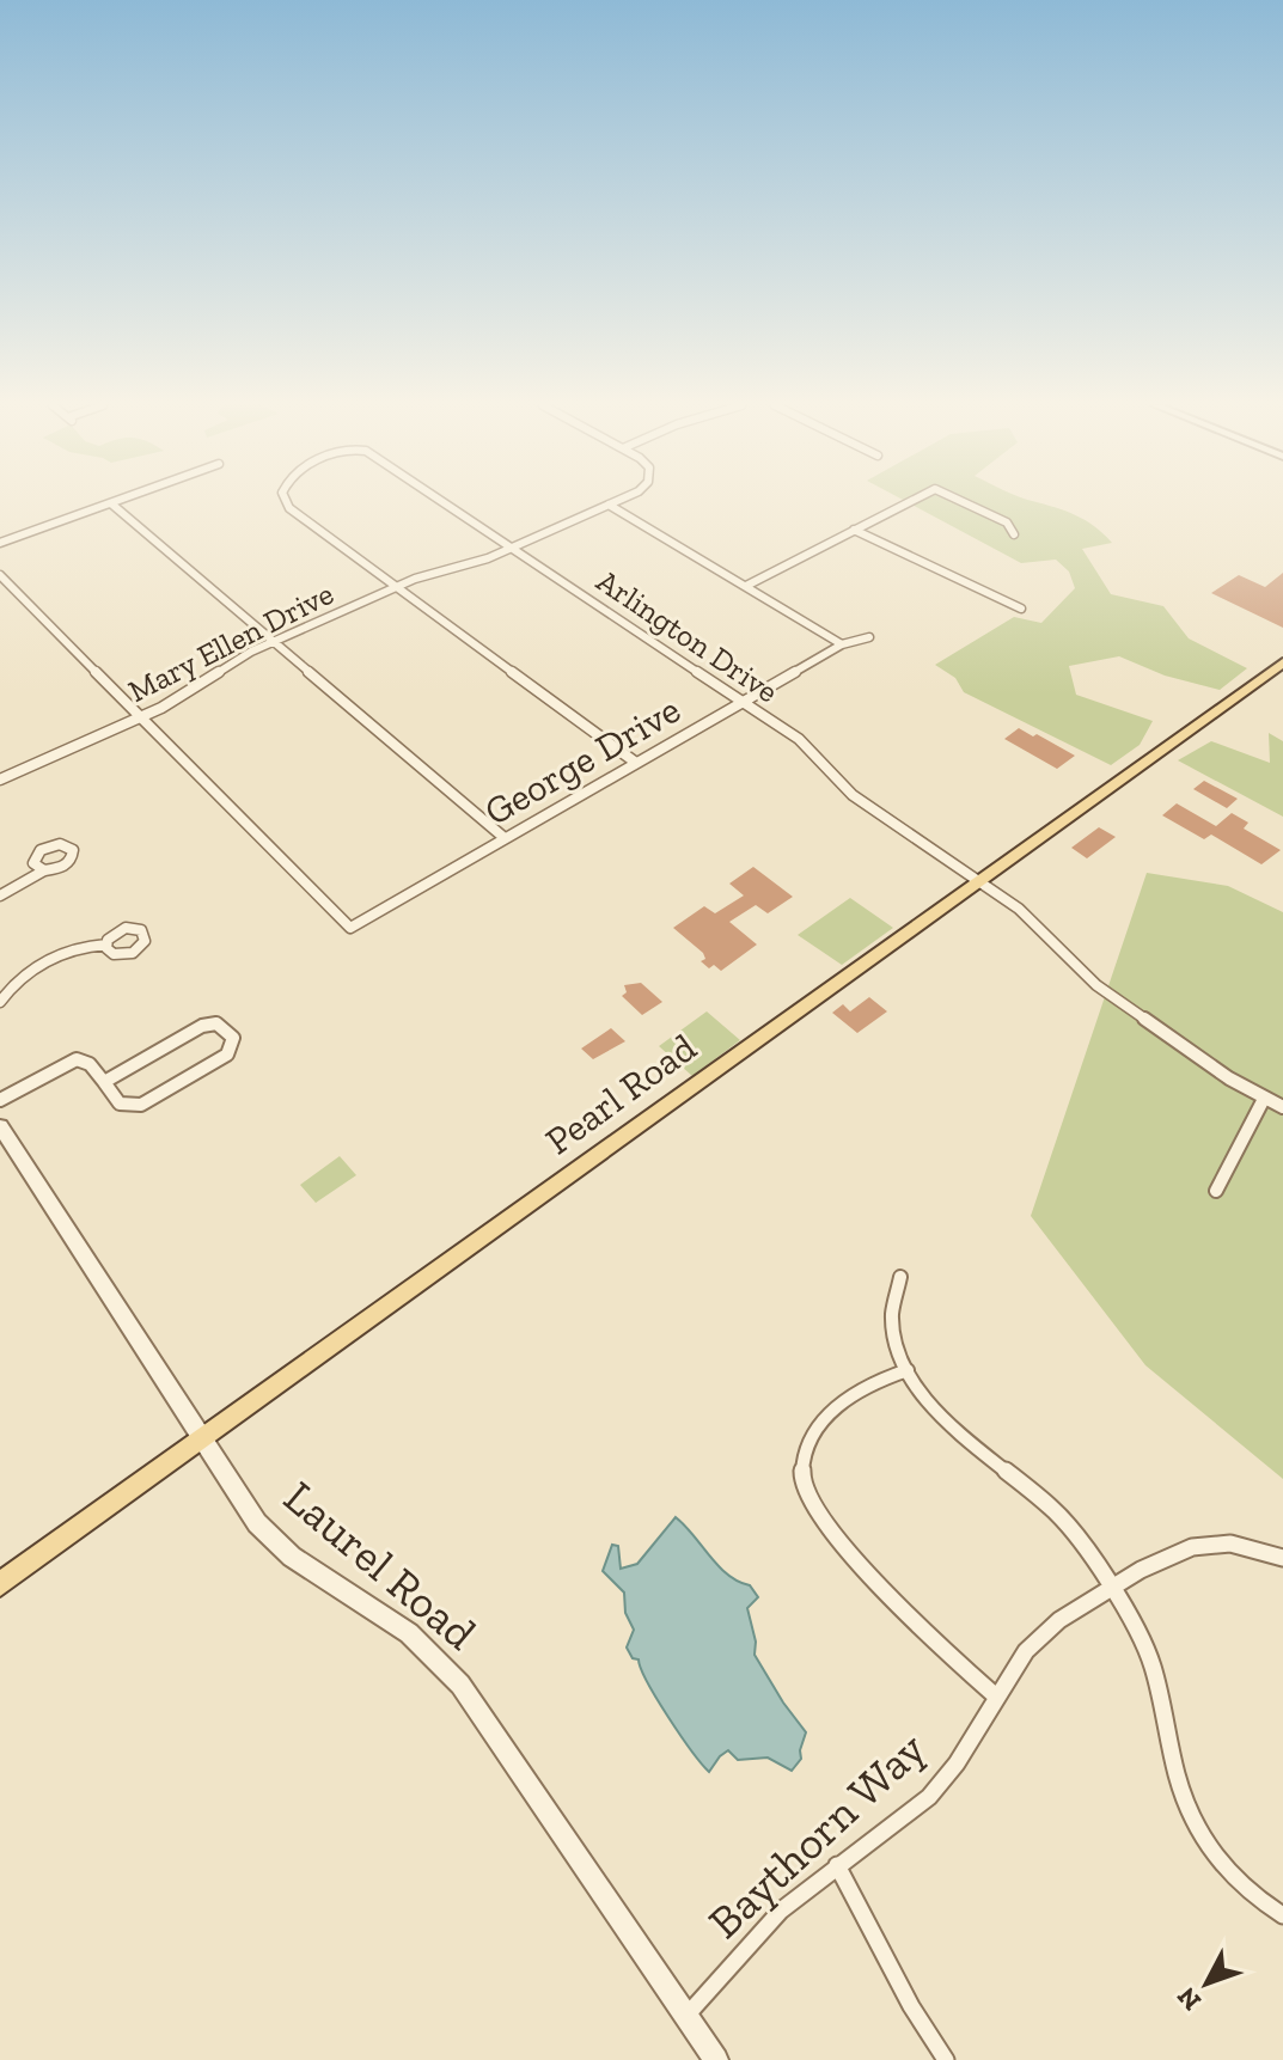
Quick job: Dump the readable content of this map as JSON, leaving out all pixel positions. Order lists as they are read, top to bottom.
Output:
{
  "streets": {
    "main road": ["Pearl Road"],
    "street": [
      "Arlington Drive",
      "Mary Ellen Drive",
      "George Drive",
      "Laurel Road",
      "Baythorn Way"
    ]
  },
  "crossings": [
    ["Arlington Drive", "Mary Ellen Drive"],
    ["Arlington Drive", "George Drive"],
    ["Arlington Drive", "Pearl Road"],
    ["Mary Ellen Drive", "George Drive"],
    ["Pearl Road", "Laurel Road"],
    ["Laurel Road", "Baythorn Way"]
  ],
  "north": "bottom left"
}
